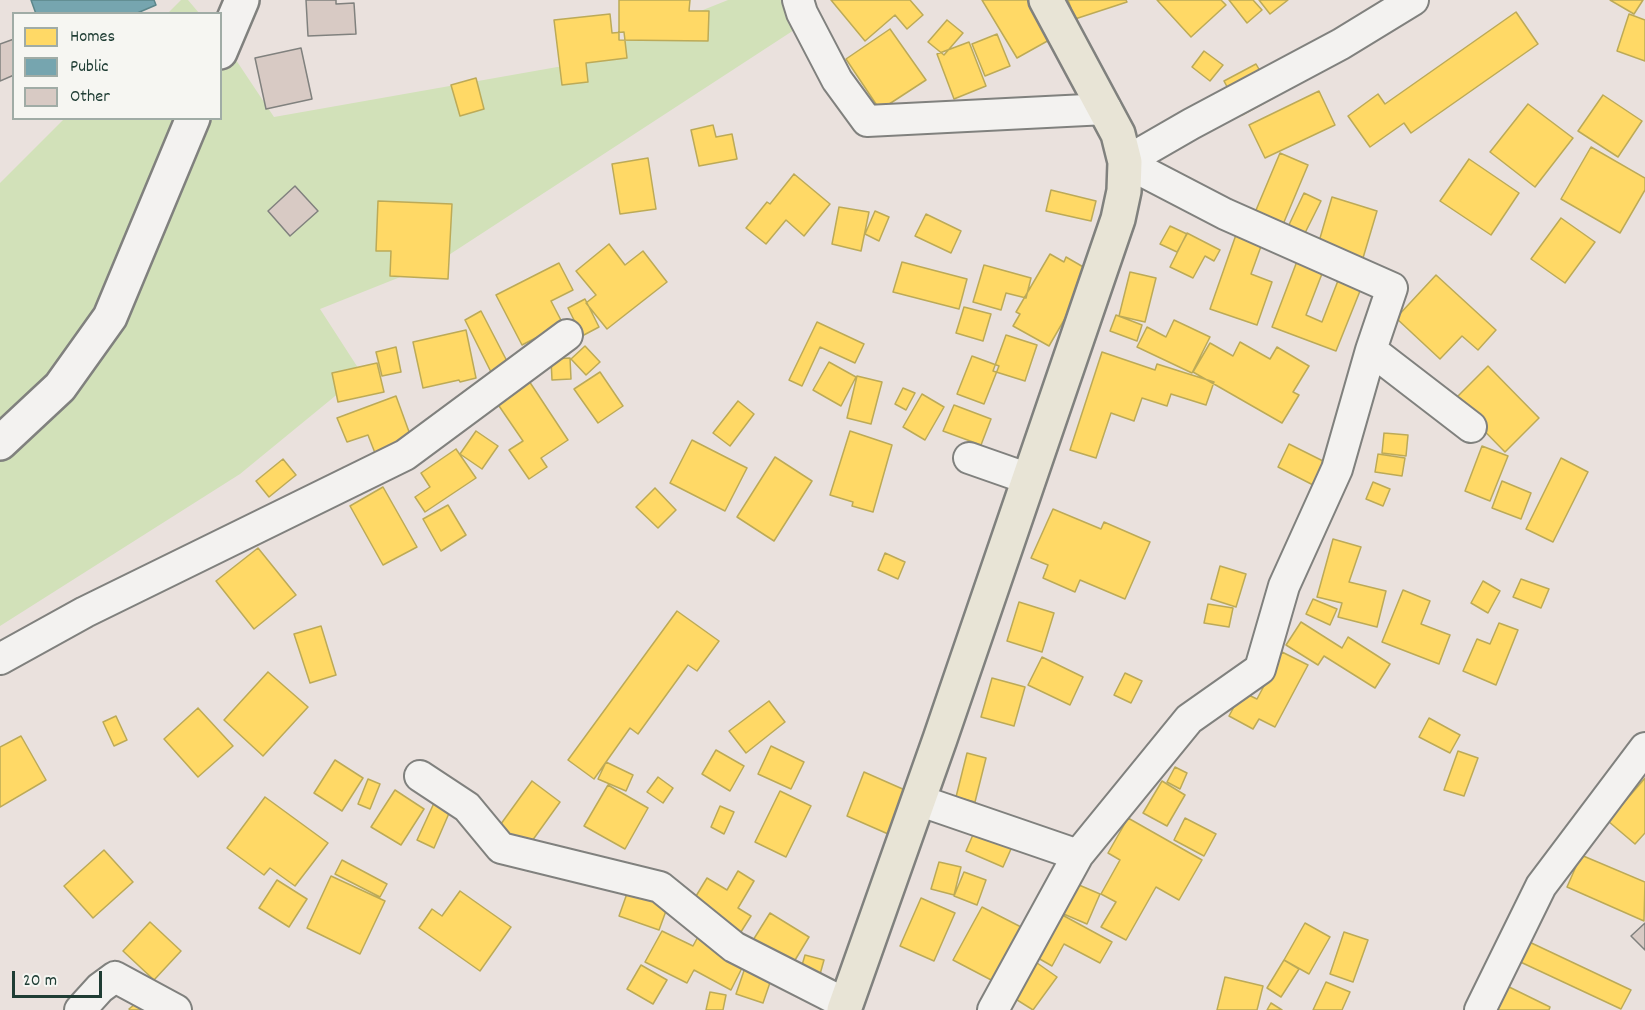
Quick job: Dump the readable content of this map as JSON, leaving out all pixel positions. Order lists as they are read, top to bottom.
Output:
{
  "legend": ["Homes", "Public", "Other"],
  "scale_bar": "20 m"
}
